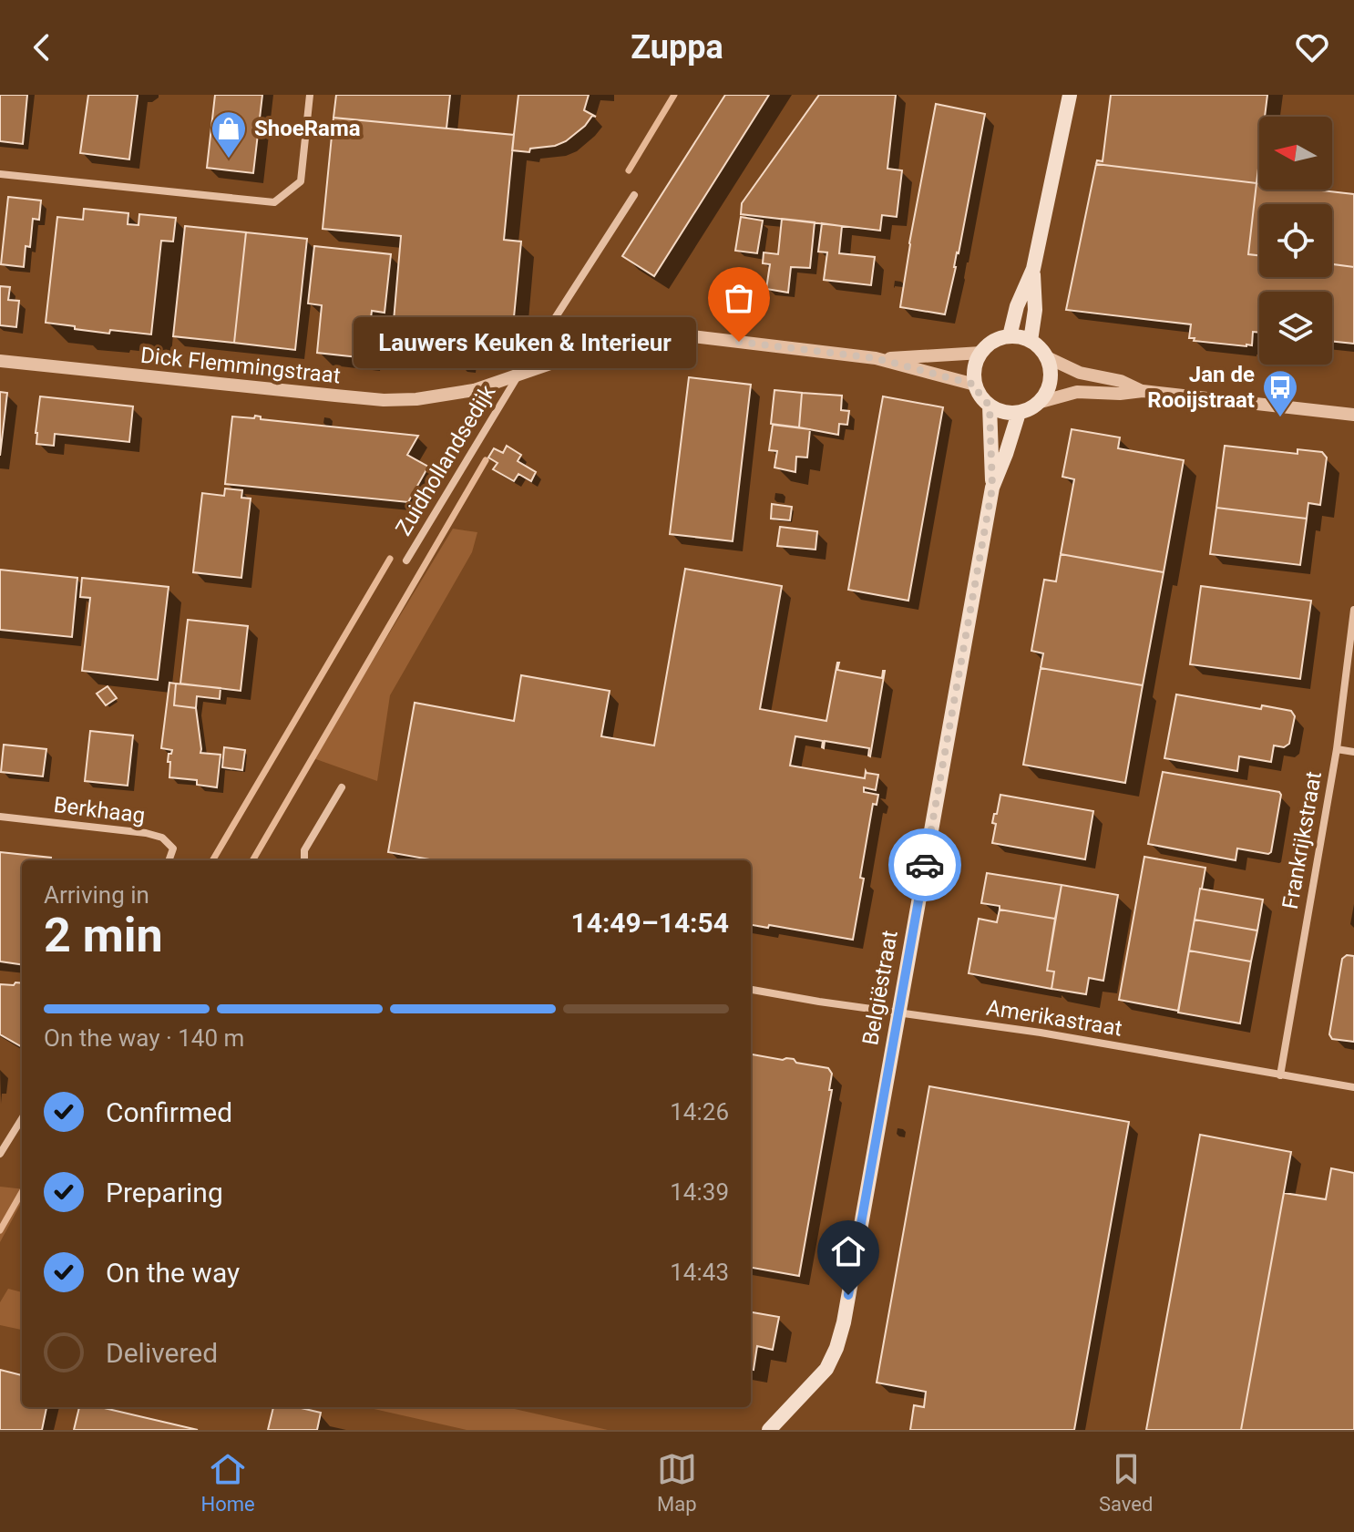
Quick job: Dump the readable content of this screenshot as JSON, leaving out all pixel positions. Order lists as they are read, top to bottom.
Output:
{
  "streets": {
    "main road": ["Belgiëstraat"],
    "street": [
      "Dick Flemmingstraat",
      "Zuidhollandsedijk",
      "Berkhaag",
      "Frankrijkstraat",
      "Amerikastraat"
    ]
  },
  "crossings": [
    ["Dick Flemmingstraat", "Zuidhollandsedijk"],
    ["Frankrijkstraat", "Amerikastraat"],
    ["Belgiëstraat", "Amerikastraat"]
  ],
  "places": {
    "shop": ["ShoeRama"],
    "other": ["Lauwers Keuken & Interieur"],
    "bus stop": ["Jan de Rooijstraat"]
  },
  "north": "left",
  "page": {
    "header": "Zuppa",
    "bubble": "Lauwers Keuken & Interieur",
    "heading": ["2 min", "Arriving in", "14:49–14:54"],
    "bar": "On the way · 140 m",
    "list": [
      ["Confirmed", "14:26"],
      ["Preparing", "14:39"],
      ["On the way", "14:43"],
      "Delivered"
    ],
    "tabs": ["Home", "Map", "Saved"]
  }
}
